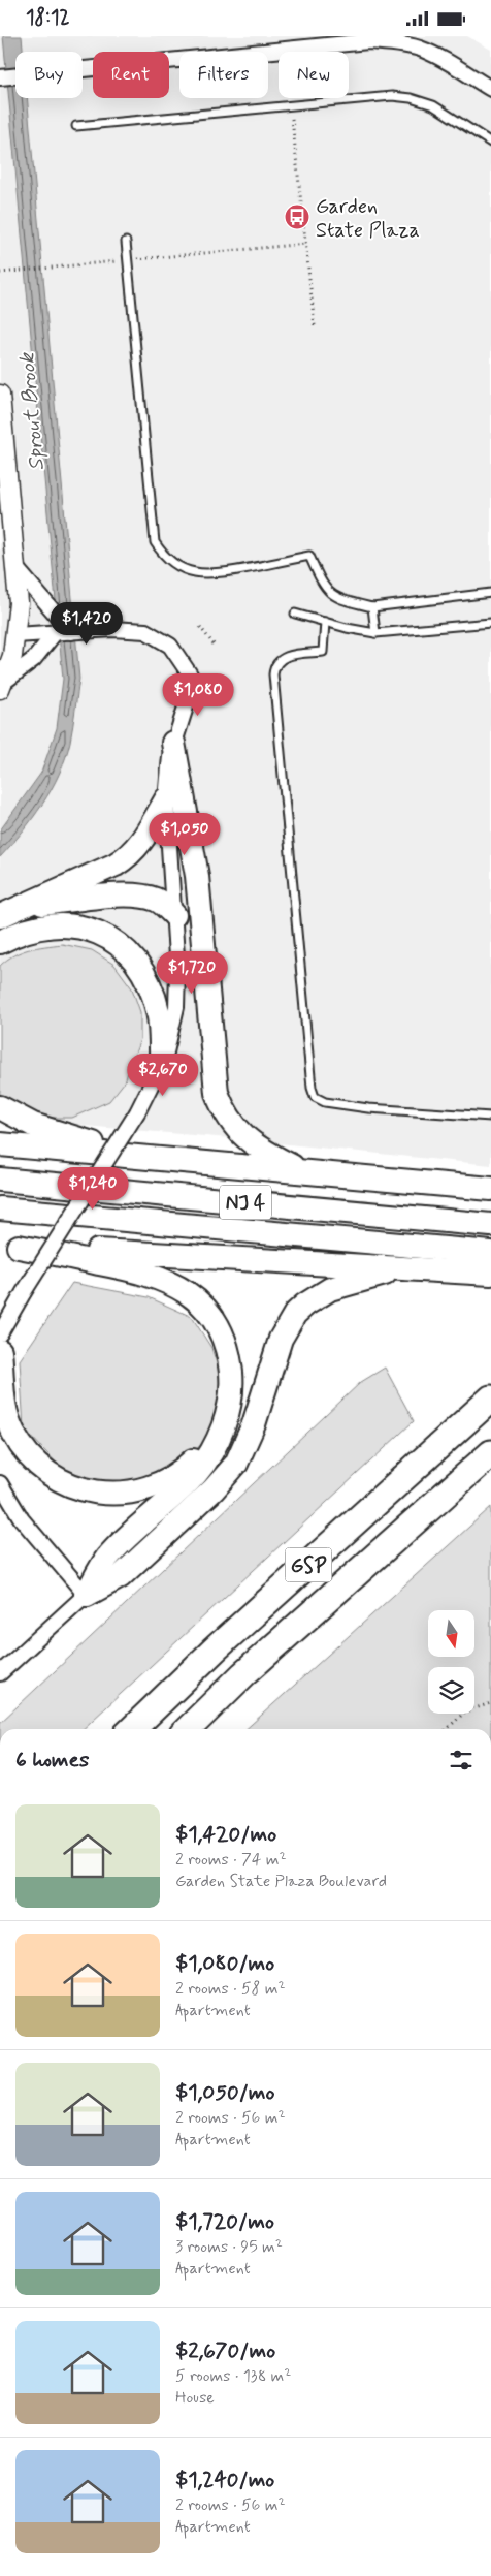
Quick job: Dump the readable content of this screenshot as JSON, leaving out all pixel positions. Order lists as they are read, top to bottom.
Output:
{
  "streets": {
    "highway": ["NJ 4", "GSP"]
  },
  "water": ["Sprout Brook"],
  "places": {
    "bus stop": ["Garden State Plaza"]
  },
  "north": "bottom",
  "page": {
    "status": "18:12",
    "chip": [
      "Buy",
      "Rent",
      "Filters",
      "New"
    ],
    "price": [
      "$1,420",
      "$1,080",
      "$1,050",
      "$1,720",
      "$2,670",
      "$1,240"
    ],
    "heading": "6 homes",
    "list": [
      {
        "name": "$1,420/mo",
        "note": "2 rooms · 74 m² · Garden State Plaza Boulevard"
      },
      {
        "name": "$1,080/mo",
        "note": "2 rooms · 58 m² · Apartment"
      },
      {
        "name": "$1,050/mo",
        "note": "2 rooms · 56 m² · Apartment"
      },
      {
        "name": "$1,720/mo",
        "note": "3 rooms · 95 m² · Apartment"
      },
      {
        "name": "$2,670/mo",
        "note": "5 rooms · 138 m² · House"
      },
      {
        "name": "$1,240/mo",
        "note": "2 rooms · 56 m² · Apartment"
      }
    ]
  }
}
